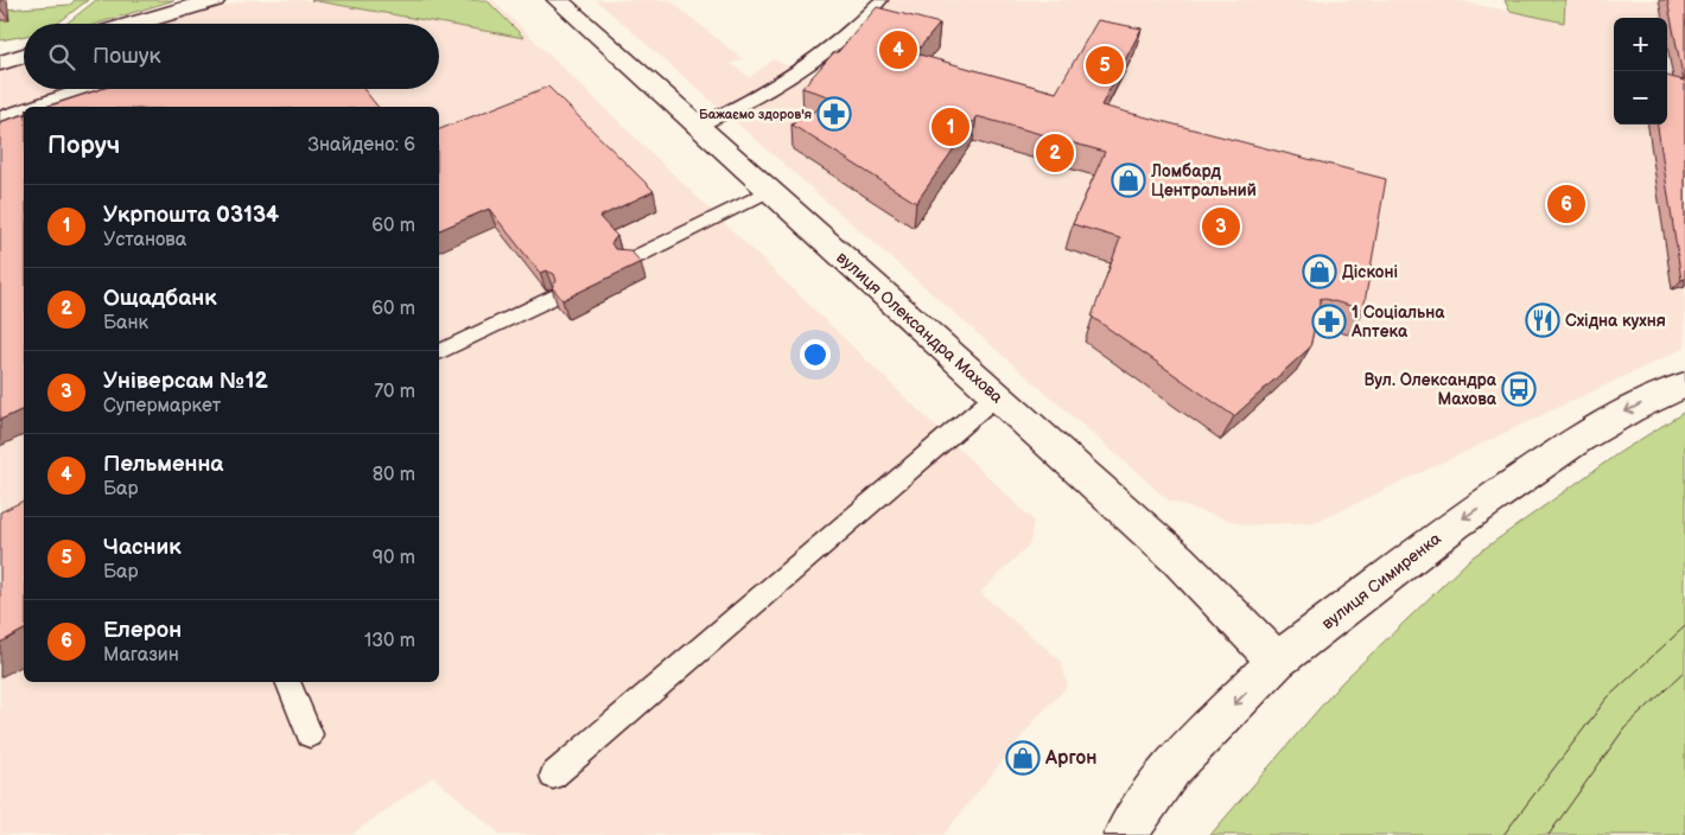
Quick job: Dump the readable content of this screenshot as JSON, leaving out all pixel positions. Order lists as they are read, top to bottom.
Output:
{
  "streets": {
    "street": ["вулиця Олександра Махова", "вулиця Симиренка"]
  },
  "crossings": [
    ["вулиця Олександра Махова", "вулиця Симиренка"]
  ],
  "one_way": ["вулиця Симиренка"],
  "places": {
    "pharmacy": ["Бажаємо здоров'я", "1 Соціальна Аптека"],
    "shop": ["Ломбард Центральний", "Дісконі", "Аргон"],
    "restaurant": ["Східна кухня"],
    "bus stop": ["Вул. Олександра Махова"]
  },
  "page": {
    "map_buttons": ["+", "−"],
    "search": "Пошук",
    "pins": [
      "4",
      "5",
      "1",
      "2",
      "6",
      "3"
    ],
    "heading": ["Поруч", "Знайдено: 6"],
    "list": [
      {
        "mark": "1",
        "name": "Укрпошта 03134",
        "note": "Установа",
        "value": "60 m"
      },
      {
        "mark": "2",
        "name": "Ощадбанк",
        "note": "Банк",
        "value": "60 m"
      },
      {
        "mark": "3",
        "name": "Універсам №12",
        "note": "Супермаркет",
        "value": "70 m"
      },
      {
        "mark": "4",
        "name": "Пельменна",
        "note": "Бар",
        "value": "80 m"
      },
      {
        "mark": "5",
        "name": "Часник",
        "note": "Бар",
        "value": "90 m"
      },
      {
        "mark": "6",
        "name": "Елерон",
        "note": "Магазин",
        "value": "130 m"
      }
    ]
  }
}
